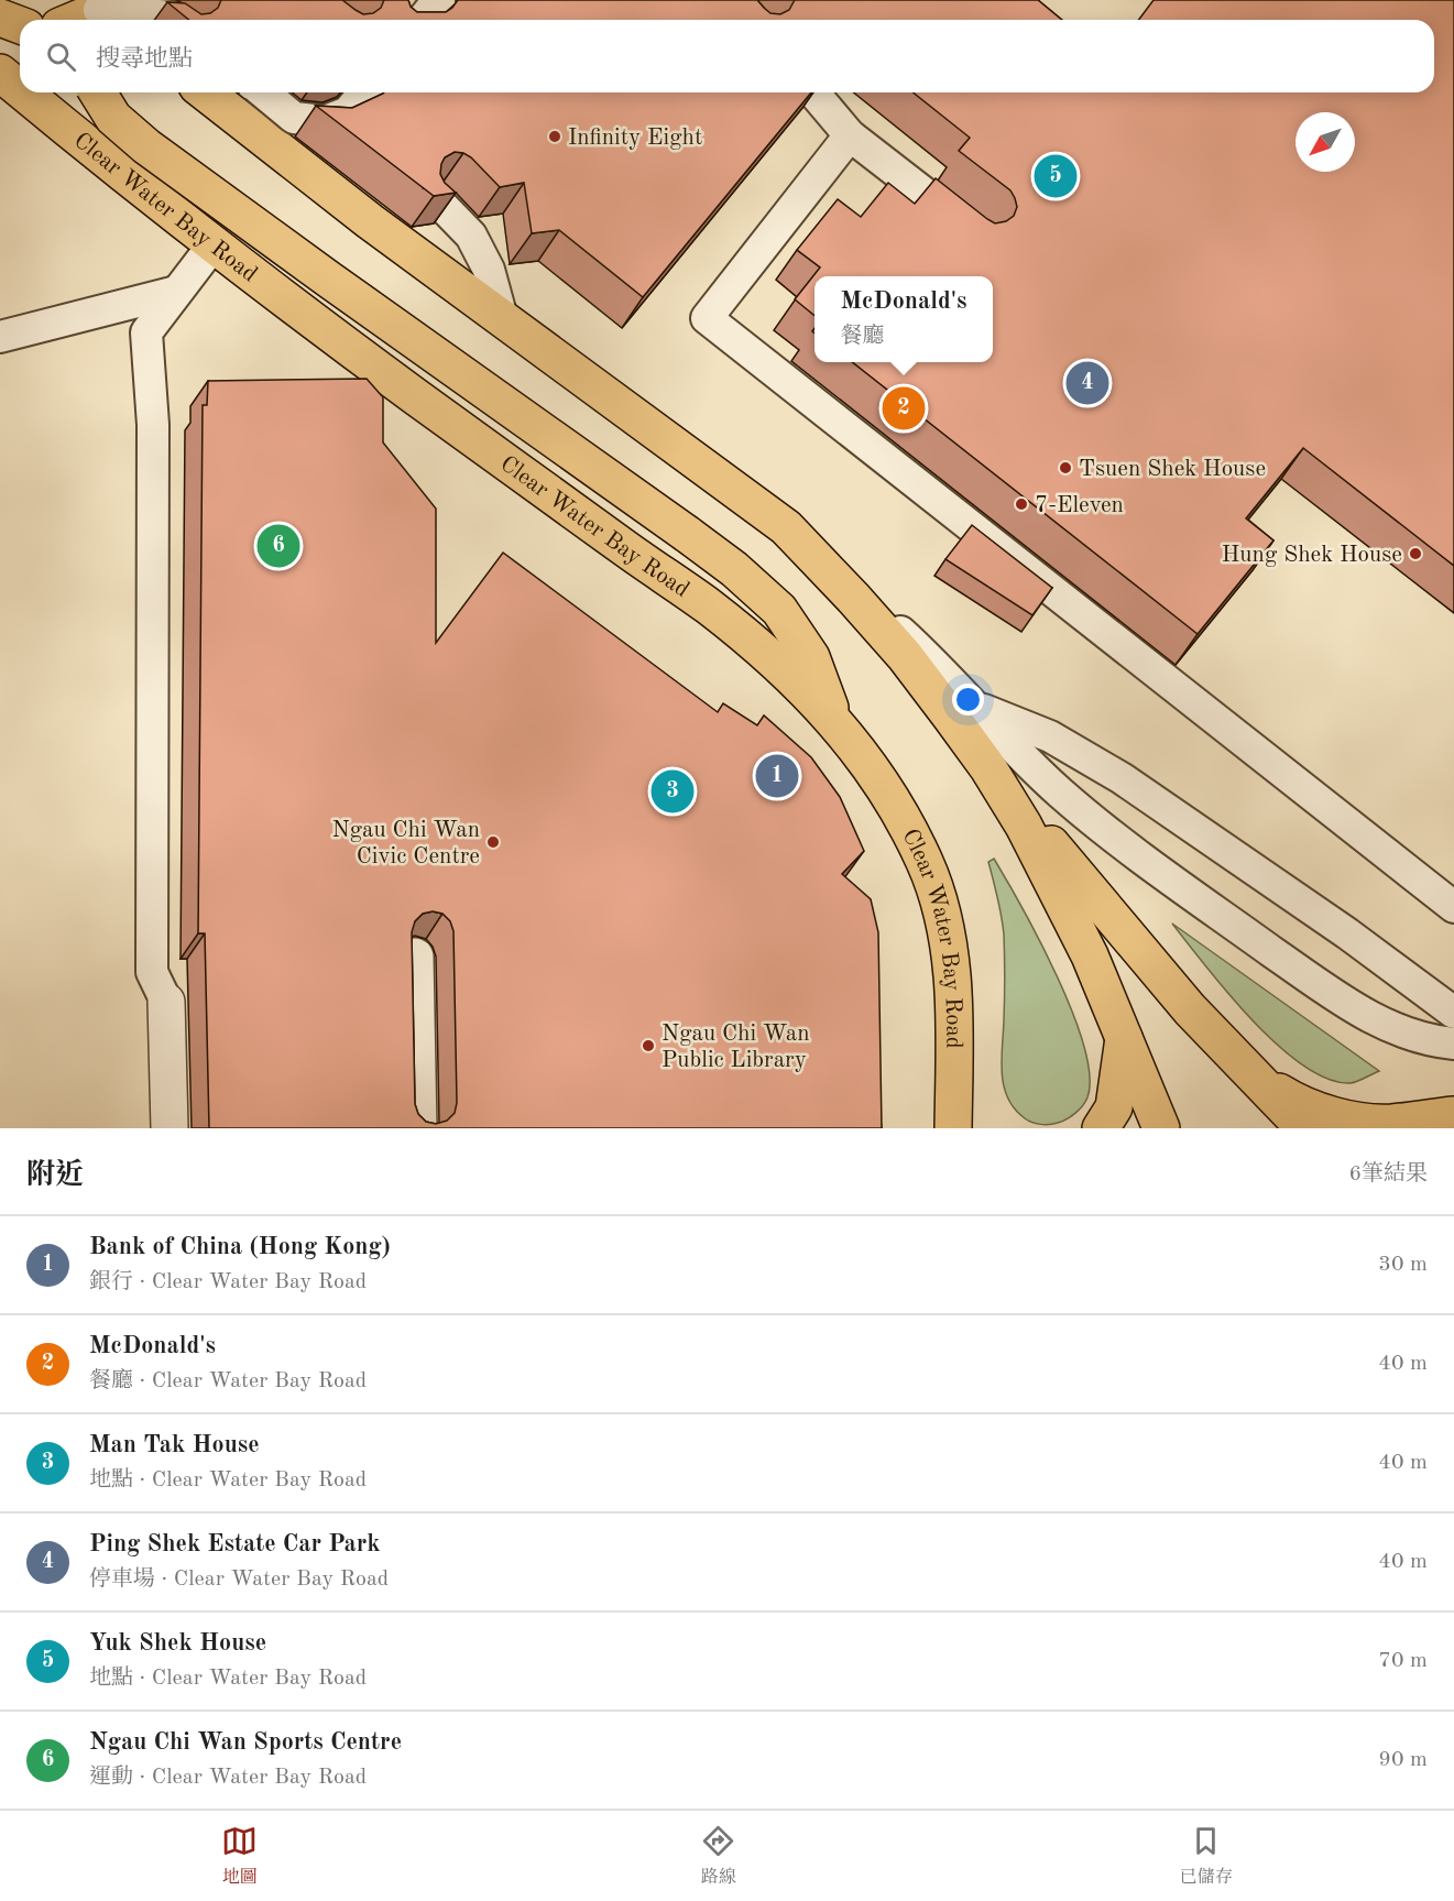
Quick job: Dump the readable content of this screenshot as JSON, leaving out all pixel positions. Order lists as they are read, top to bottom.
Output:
{
  "streets": {
    "main road": ["Clear Water Bay Road"]
  },
  "places": [
    "Infinity Eight",
    "Tsuen Shek House",
    "7-Eleven",
    "Hung Shek House",
    "Ngau Chi Wan Civic Centre",
    "Ngau Chi Wan Public Library"
  ],
  "north": "bottom left",
  "page": {
    "search": "搜尋地點",
    "pins": [
      "5",
      "4",
      "2",
      "6",
      "1",
      "3"
    ],
    "popup": ["McDonald's", "餐廳"],
    "heading": ["附近", "6筆結果"],
    "list": [
      {
        "mark": "1",
        "name": "Bank of China (Hong Kong)",
        "note": "銀行 · Clear Water Bay Road",
        "value": "30 m"
      },
      {
        "mark": "2",
        "name": "McDonald's",
        "note": "餐廳 · Clear Water Bay Road",
        "value": "40 m"
      },
      {
        "mark": "3",
        "name": "Man Tak House",
        "note": "地點 · Clear Water Bay Road",
        "value": "40 m"
      },
      {
        "mark": "4",
        "name": "Ping Shek Estate Car Park",
        "note": "停車場 · Clear Water Bay Road",
        "value": "40 m"
      },
      {
        "mark": "5",
        "name": "Yuk Shek House",
        "note": "地點 · Clear Water Bay Road",
        "value": "70 m"
      },
      {
        "mark": "6",
        "name": "Ngau Chi Wan Sports Centre",
        "note": "運動 · Clear Water Bay Road",
        "value": "90 m"
      }
    ],
    "nav": ["地圖", "路線", "已儲存"]
  }
}
